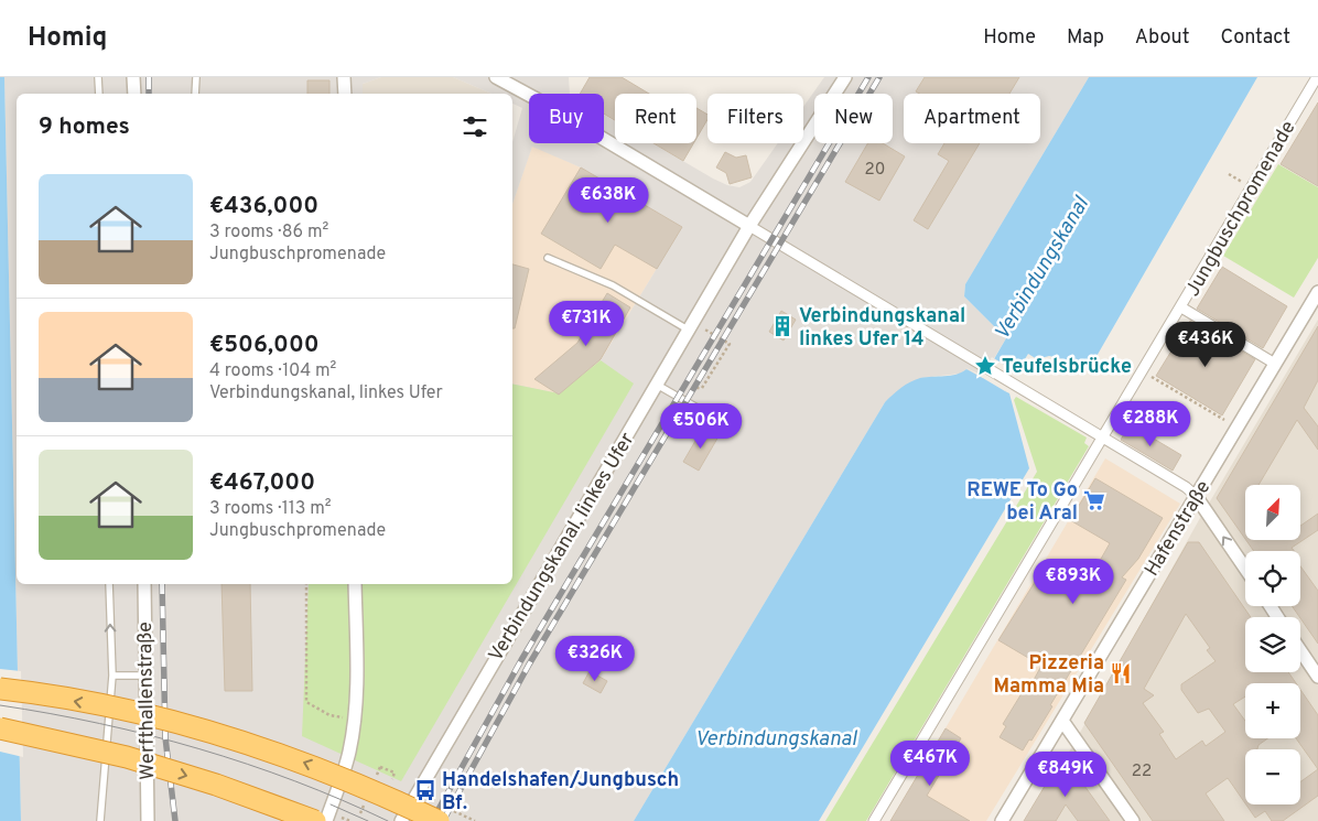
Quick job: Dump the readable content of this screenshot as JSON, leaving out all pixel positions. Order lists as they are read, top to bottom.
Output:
{
  "streets": {
    "street": [
      "Jungbuschpromenade",
      "Hafenstraße",
      "Verbindungskanal, linkes Ufer",
      "Werfthallenstraße"
    ]
  },
  "water": ["Verbindungskanal"],
  "places": {
    "building": ["Verbindungskanal linkes Ufer 14"],
    "place": ["Teufelsbrücke"],
    "supermarket": ["REWE To Go bei Aral"],
    "restaurant": ["Pizzeria Mamma Mia"],
    "bus stop": ["Handelshafen/Jungbusch Bf."]
  },
  "house_numbers": ["20", "22"],
  "north": "top right",
  "page": {
    "header": "Homiq",
    "nav": [
      "Home",
      "Map",
      "About",
      "Contact"
    ],
    "chip": [
      "Buy",
      "Rent",
      "Filters",
      "New",
      "Apartment"
    ],
    "heading": "9 homes",
    "list": [
      {
        "name": "€436,000",
        "note": "3 rooms · 86 m² · Jungbuschpromenade"
      },
      {
        "name": "€506,000",
        "note": "4 rooms · 104 m² · Verbindungskanal, linkes Ufer"
      },
      {
        "name": "€467,000",
        "note": "3 rooms · 113 m² · Jungbuschpromenade"
      }
    ],
    "price": [
      "€638K",
      "€731K",
      "€436K",
      "€288K",
      "€506K",
      "€893K",
      "€326K",
      "€467K",
      "€849K"
    ],
    "map_buttons": ["+", "−"]
  }
}
